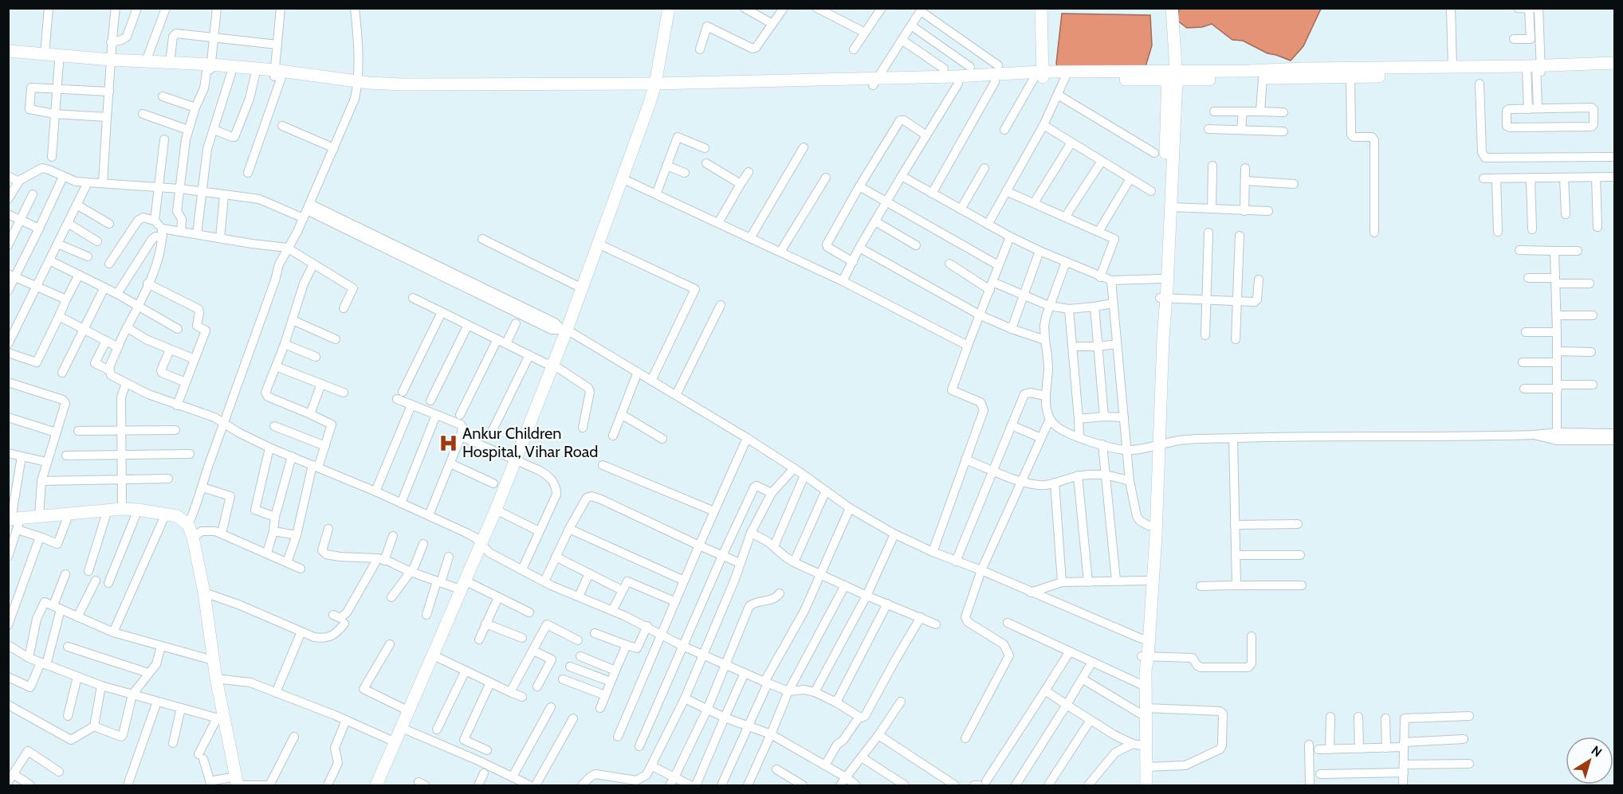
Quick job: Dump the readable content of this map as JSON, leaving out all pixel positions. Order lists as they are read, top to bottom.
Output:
{
  "places": {
    "hospital": ["Ankur Children Hospital, Vihar Road"]
  },
  "north": "top right"
}
